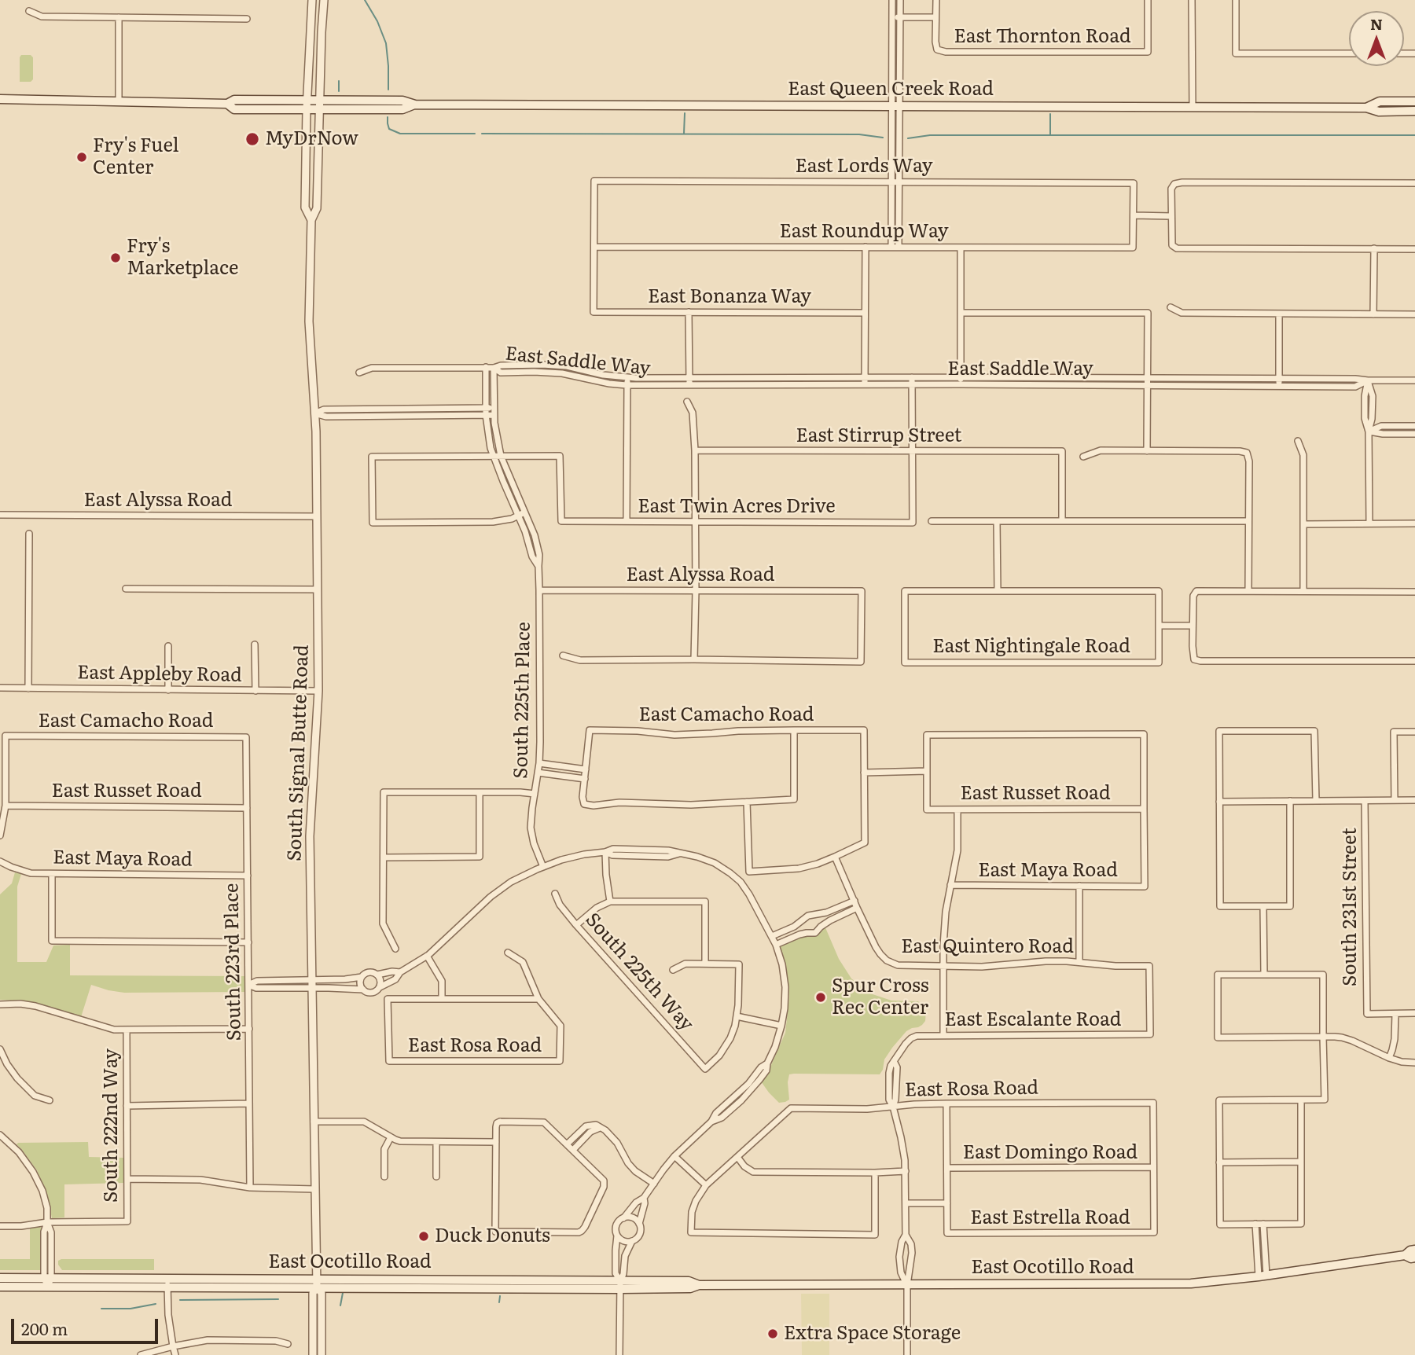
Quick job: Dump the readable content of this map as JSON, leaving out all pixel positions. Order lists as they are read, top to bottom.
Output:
{
  "streets": {
    "main road": ["East Queen Creek Road", "East Ocotillo Road"],
    "street": [
      "East Thornton Road",
      "East Lords Way",
      "East Roundup Way",
      "East Bonanza Way",
      "East Saddle Way",
      "East Stirrup Street",
      "East Alyssa Road",
      "East Twin Acres Drive",
      "East Nightingale Road",
      "East Appleby Road",
      "South 225th Place",
      "East Camacho Road",
      "South Signal Butte Road",
      "East Russet Road",
      "East Maya Road",
      "South 231st Street",
      "East Quintero Road",
      "South 223rd Place",
      "South 225th Way",
      "East Escalante Road",
      "East Rosa Road",
      "South 222nd Way",
      "East Domingo Road",
      "East Estrella Road"
    ]
  },
  "crossings": [
    ["East Queen Creek Road", "South Signal Butte Road"],
    ["East Lords Way", "East Roundup Way"],
    ["East Lords Way", "East Bonanza Way"],
    ["East Roundup Way", "East Bonanza Way"],
    ["East Saddle Way", "South 225th Place"],
    ["East Stirrup Street", "East Twin Acres Drive"],
    ["East Alyssa Road", "South 225th Place"],
    ["East Alyssa Road", "South Signal Butte Road"],
    ["East Twin Acres Drive", "South 225th Place"],
    ["East Appleby Road", "South Signal Butte Road"],
    ["East Camacho Road", "South 223rd Place"],
    ["South Signal Butte Road", "East Ocotillo Road"],
    ["East Russet Road", "East Maya Road"],
    ["East Russet Road", "South 223rd Place"],
    ["East Maya Road", "South 223rd Place"],
    ["East Quintero Road", "East Escalante Road"],
    ["East Escalante Road", "East Rosa Road"],
    ["East Rosa Road", "East Domingo Road"],
    ["East Rosa Road", "East Estrella Road"],
    ["East Domingo Road", "East Estrella Road"]
  ],
  "places": [
    "MyDrNow",
    "Fry's Fuel Center",
    "Fry's Marketplace",
    "Spur Cross Rec Center",
    "Duck Donuts",
    "Extra Space Storage"
  ],
  "scale_bar": "200 m",
  "north": "top"
}
